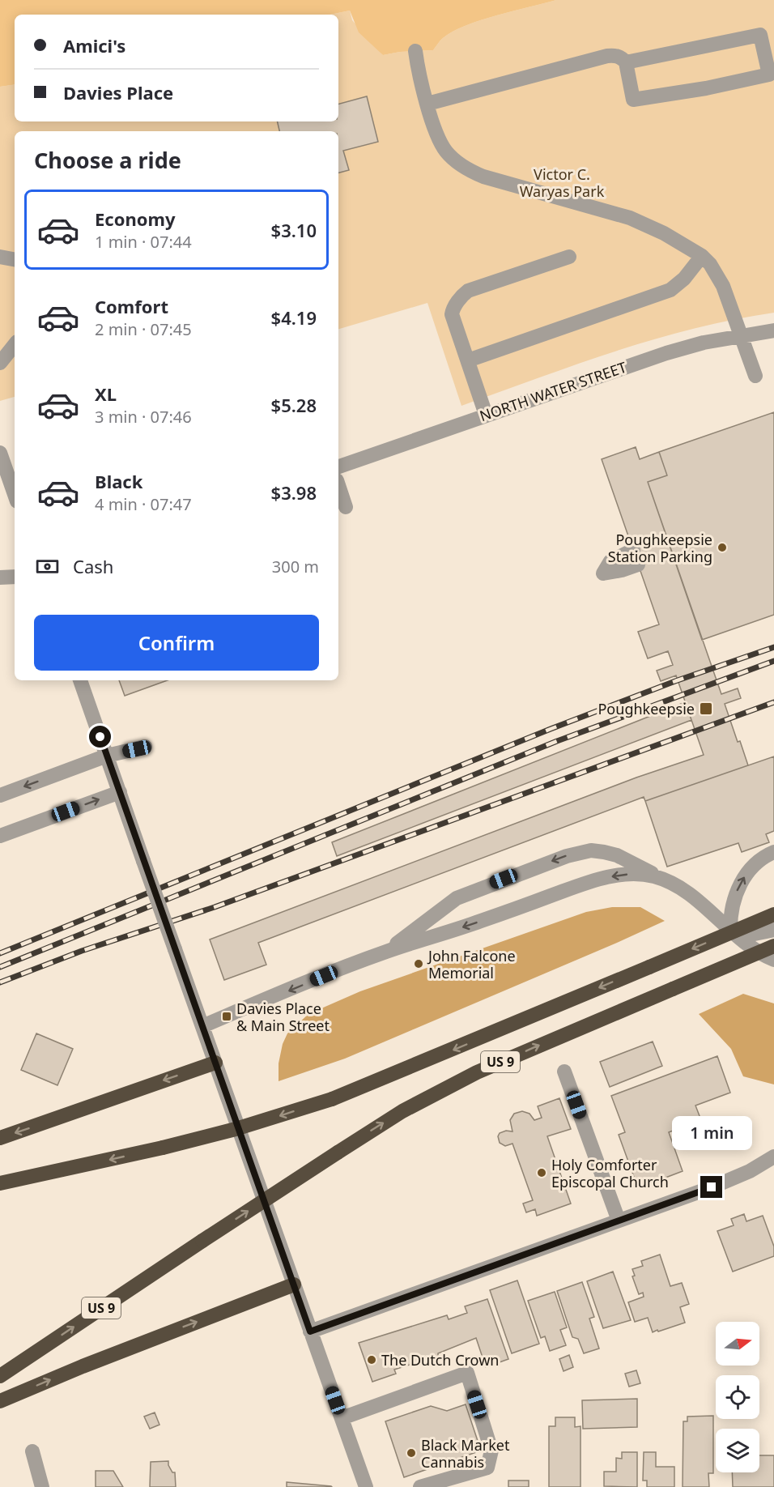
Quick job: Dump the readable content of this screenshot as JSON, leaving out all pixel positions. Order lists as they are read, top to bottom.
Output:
{
  "streets": {
    "highway": ["US 9"],
    "street": ["NORTH WATER STREET"]
  },
  "parks": ["Victor C. Waryas Park"],
  "places": {
    "other": [
      "Poughkeepsie Station Parking",
      "John Falcone Memorial",
      "Holy Comforter Episcopal Church",
      "The Dutch Crown",
      "Black Market Cannabis"
    ],
    "transit": ["Poughkeepsie", "Davies Place & Main Street"]
  },
  "north": "right",
  "page": {
    "banner": ["Amici's", "Davies Place"],
    "heading": "Choose a ride",
    "list": [
      {
        "name": "Economy",
        "note": "1 min · 07:44",
        "value": "$3.10"
      },
      {
        "name": "Comfort",
        "note": "2 min · 07:45",
        "value": "$4.19"
      },
      {
        "name": "XL",
        "note": "3 min · 07:46",
        "value": "$5.28"
      },
      {
        "name": "Black",
        "note": "4 min · 07:47",
        "value": "$3.98"
      }
    ],
    "pay": ["Cash", "300 m"],
    "buttons": "Confirm",
    "bubble": "1 min"
  }
}
